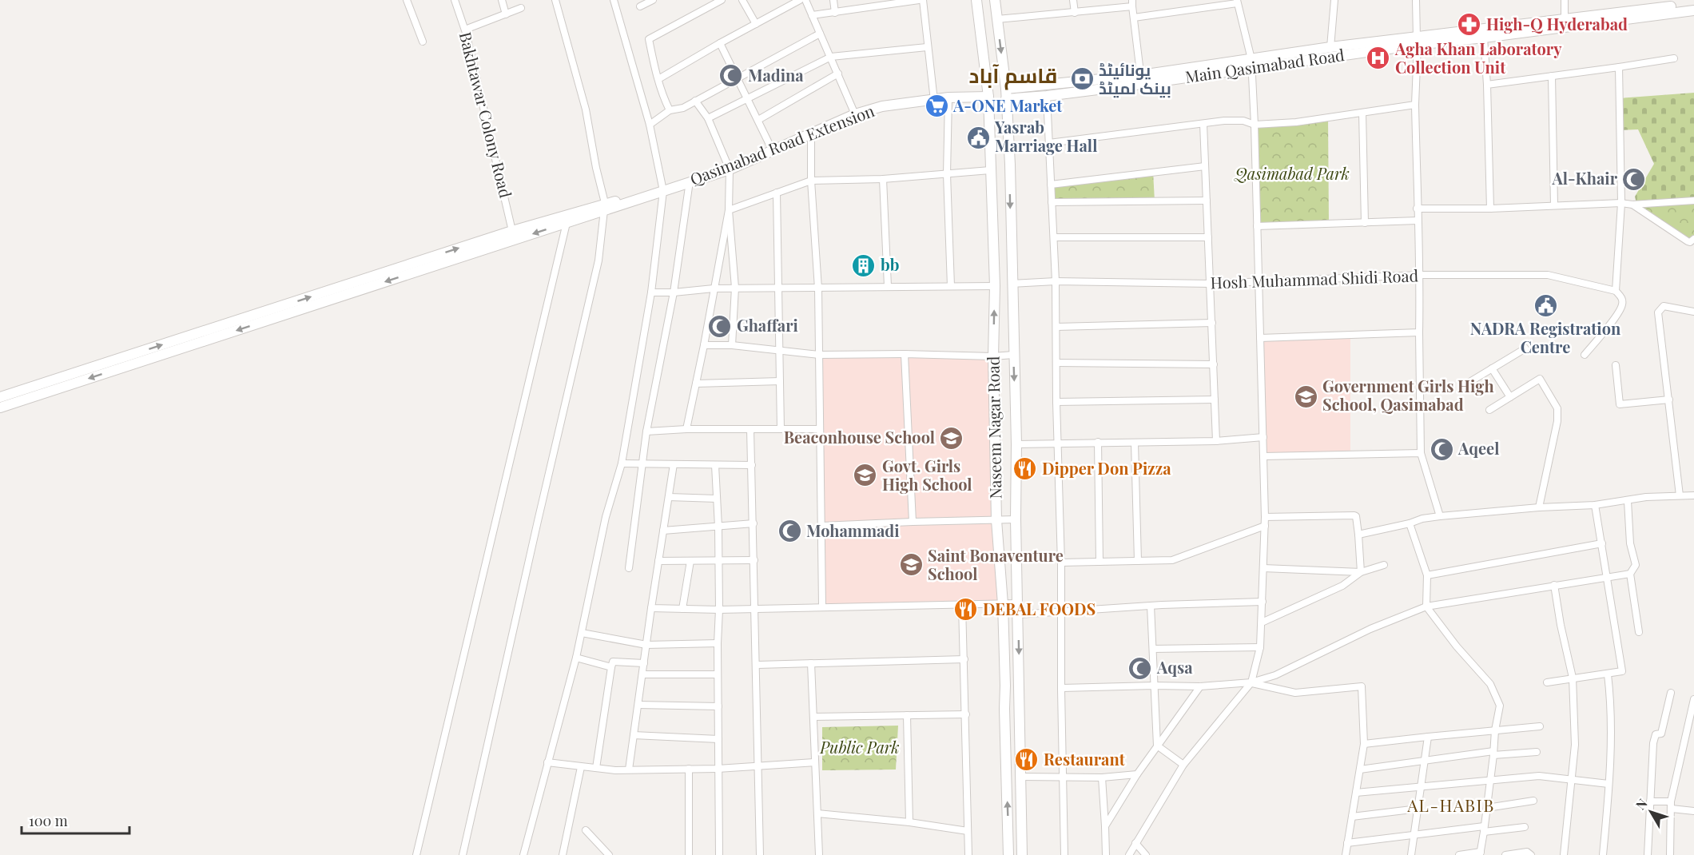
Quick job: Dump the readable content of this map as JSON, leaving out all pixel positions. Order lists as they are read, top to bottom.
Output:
{
  "streets": {
    "main road": ["Main Qasimabad Road", "Qasimabad Road Extension", "Naseem Nagar Road"],
    "street": ["Bakhtawar Colony Road", "Hosh Muhammad Shidi Road"]
  },
  "crossings": [
    ["Main Qasimabad Road", "Naseem Nagar Road"],
    ["Qasimabad Road Extension", "Naseem Nagar Road"],
    ["Hosh Muhammad Shidi Road", "Naseem Nagar Road"]
  ],
  "districts": ["قاسم آباد", "AL-HABIB"],
  "parks": ["Qasimabad Park", "Public Park"],
  "places": {
    "pharmacy": ["High-Q Hyderabad"],
    "hospital": ["Agha Khan Laboratory Collection Unit"],
    "mosque": [
      "Madina",
      "Al-Khair",
      "Ghaffari",
      "Aqeel",
      "Mohammadi",
      "Aqsa"
    ],
    "bank": ["یونائیٹڈ بینک لمیٹڈ"],
    "supermarket": ["A-ONE Market"],
    "public building": ["Yasrab Marriage Hall", "NADRA Registration Centre"],
    "building": ["bb"],
    "school or university": [
      "Government Girls High School, Qasimabad",
      "Beaconhouse School",
      "Govt. Girls High School",
      "Saint Bonaventure School"
    ],
    "restaurant": ["Dipper Don Pizza", "DEBAL FOODS", "Restaurant"]
  },
  "scale_bar": "100 m",
  "north": "top left"
}
